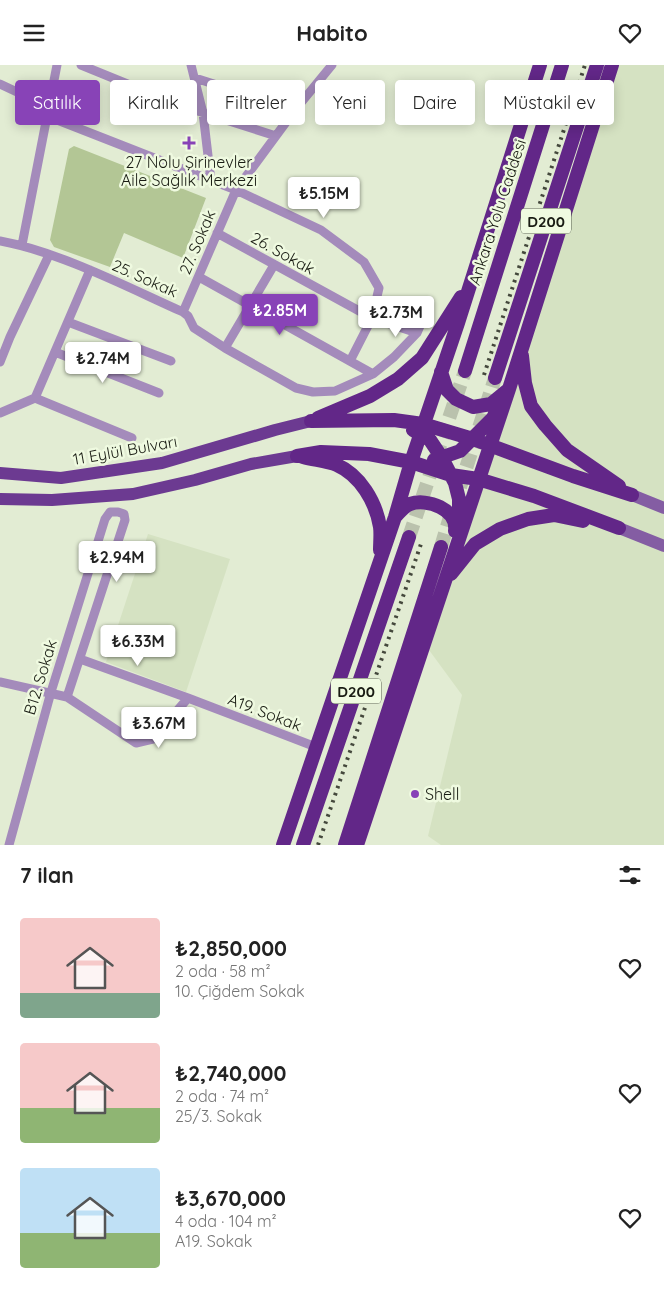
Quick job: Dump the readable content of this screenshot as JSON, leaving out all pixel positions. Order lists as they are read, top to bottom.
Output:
{
  "streets": {
    "highway": ["Ankara Yolu Caddesi", "D200"],
    "main road": ["11 Eylül Bulvarı"],
    "street": [
      "27. Sokak",
      "26. Sokak",
      "25. Sokak",
      "B12. Sokak",
      "A19. Sokak"
    ]
  },
  "crossings": [
    ["27. Sokak", "26. Sokak"],
    ["27. Sokak", "25. Sokak"],
    ["26. Sokak", "25. Sokak"],
    ["B12. Sokak", "A19. Sokak"]
  ],
  "places": {
    "health": ["27 Nolu Şirinevler Aile Sağlık Merkezi"],
    "other": ["Shell"]
  },
  "page": {
    "header": "Habito",
    "chip": [
      "Satılık",
      "Kiralık",
      "Filtreler",
      "Yeni",
      "Daire",
      "Müstakil ev"
    ],
    "price": [
      "₺5.15M",
      "₺2.85M",
      "₺2.73M",
      "₺2.74M",
      "₺2.94M",
      "₺6.33M",
      "₺3.67M"
    ],
    "heading": "7 ilan",
    "list": [
      {
        "name": "₺2,850,000",
        "note": "2 oda · 58 m² · 10. Çiğdem Sokak"
      },
      {
        "name": "₺2,740,000",
        "note": "2 oda · 74 m² · 25/3. Sokak"
      },
      {
        "name": "₺3,670,000",
        "note": "4 oda · 104 m² · A19. Sokak"
      }
    ]
  }
}
